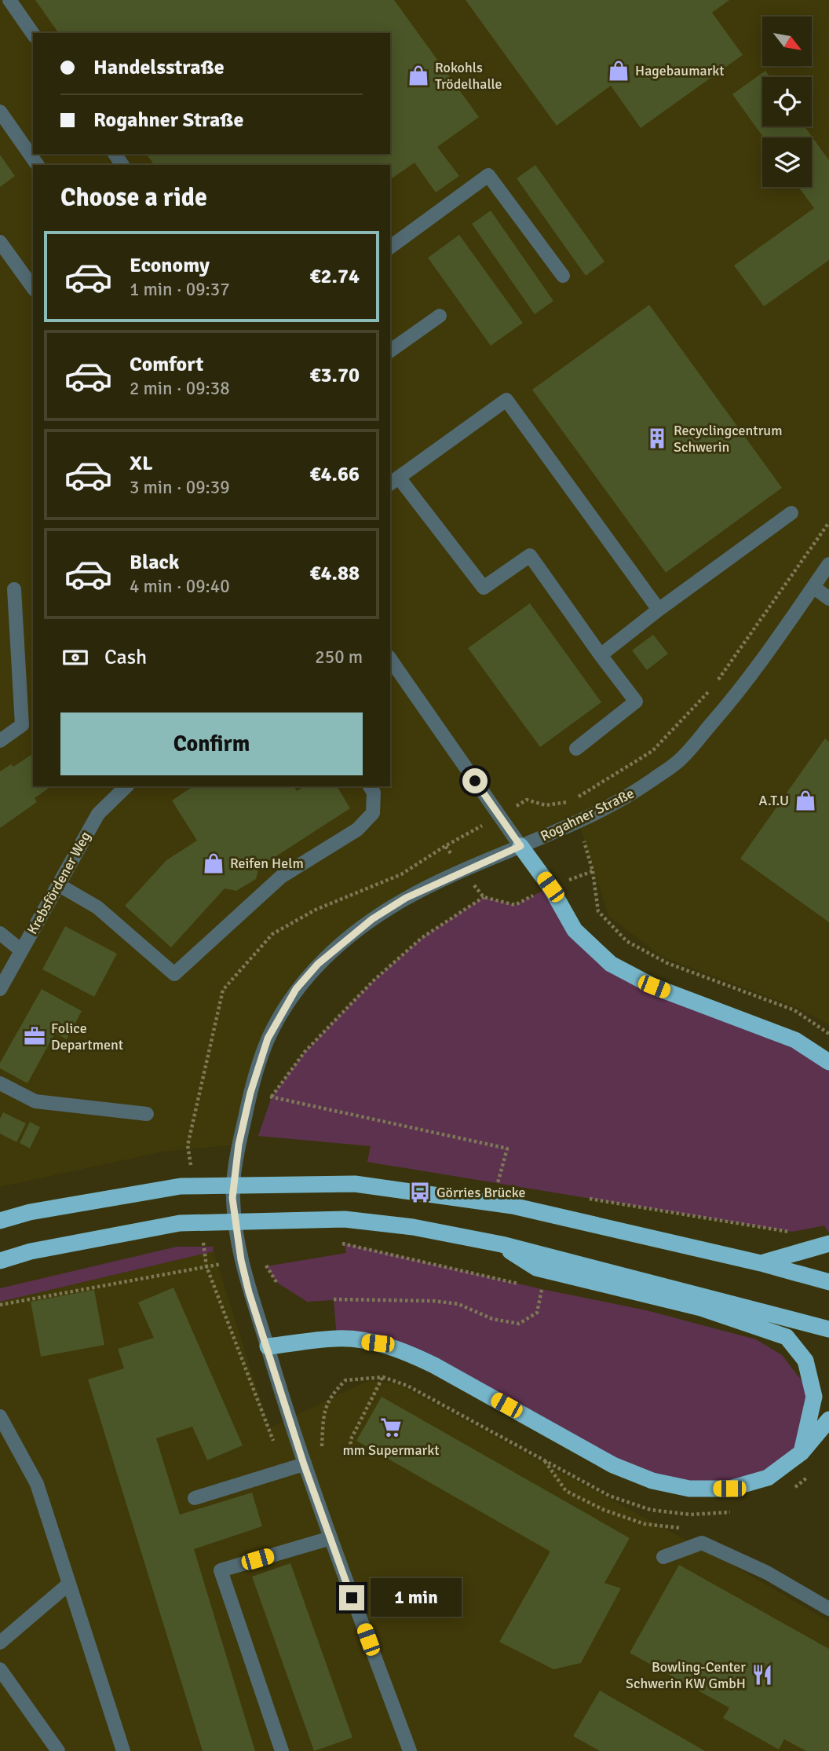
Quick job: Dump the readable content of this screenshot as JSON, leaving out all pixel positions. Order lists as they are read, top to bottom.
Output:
{
  "streets": {
    "street": ["Rogahner Straße", "Krebsfördener Weg"]
  },
  "places": {
    "shop": [
      "Hagebaumarkt",
      "Rokohls Trödelhalle",
      "A.T.U",
      "Reifen Helm"
    ],
    "building": ["Recyclingcentrum Schwerin"],
    "office": ["Folice Department"],
    "bus stop": ["Görries Brücke"],
    "supermarket": ["mm Supermarkt"],
    "restaurant": ["Bowling-Center Schwerin KW GmbH"]
  },
  "north": "bottom right",
  "page": {
    "banner": ["Handelsstraße", "Rogahner Straße"],
    "heading": "Choose a ride",
    "list": [
      {
        "name": "Economy",
        "note": "1 min · 09:37",
        "value": "€2.74"
      },
      {
        "name": "Comfort",
        "note": "2 min · 09:38",
        "value": "€3.70"
      },
      {
        "name": "XL",
        "note": "3 min · 09:39",
        "value": "€4.66"
      },
      {
        "name": "Black",
        "note": "4 min · 09:40",
        "value": "€4.88"
      }
    ],
    "pay": ["Cash", "250 m"],
    "buttons": "Confirm",
    "bubble": "1 min"
  }
}
